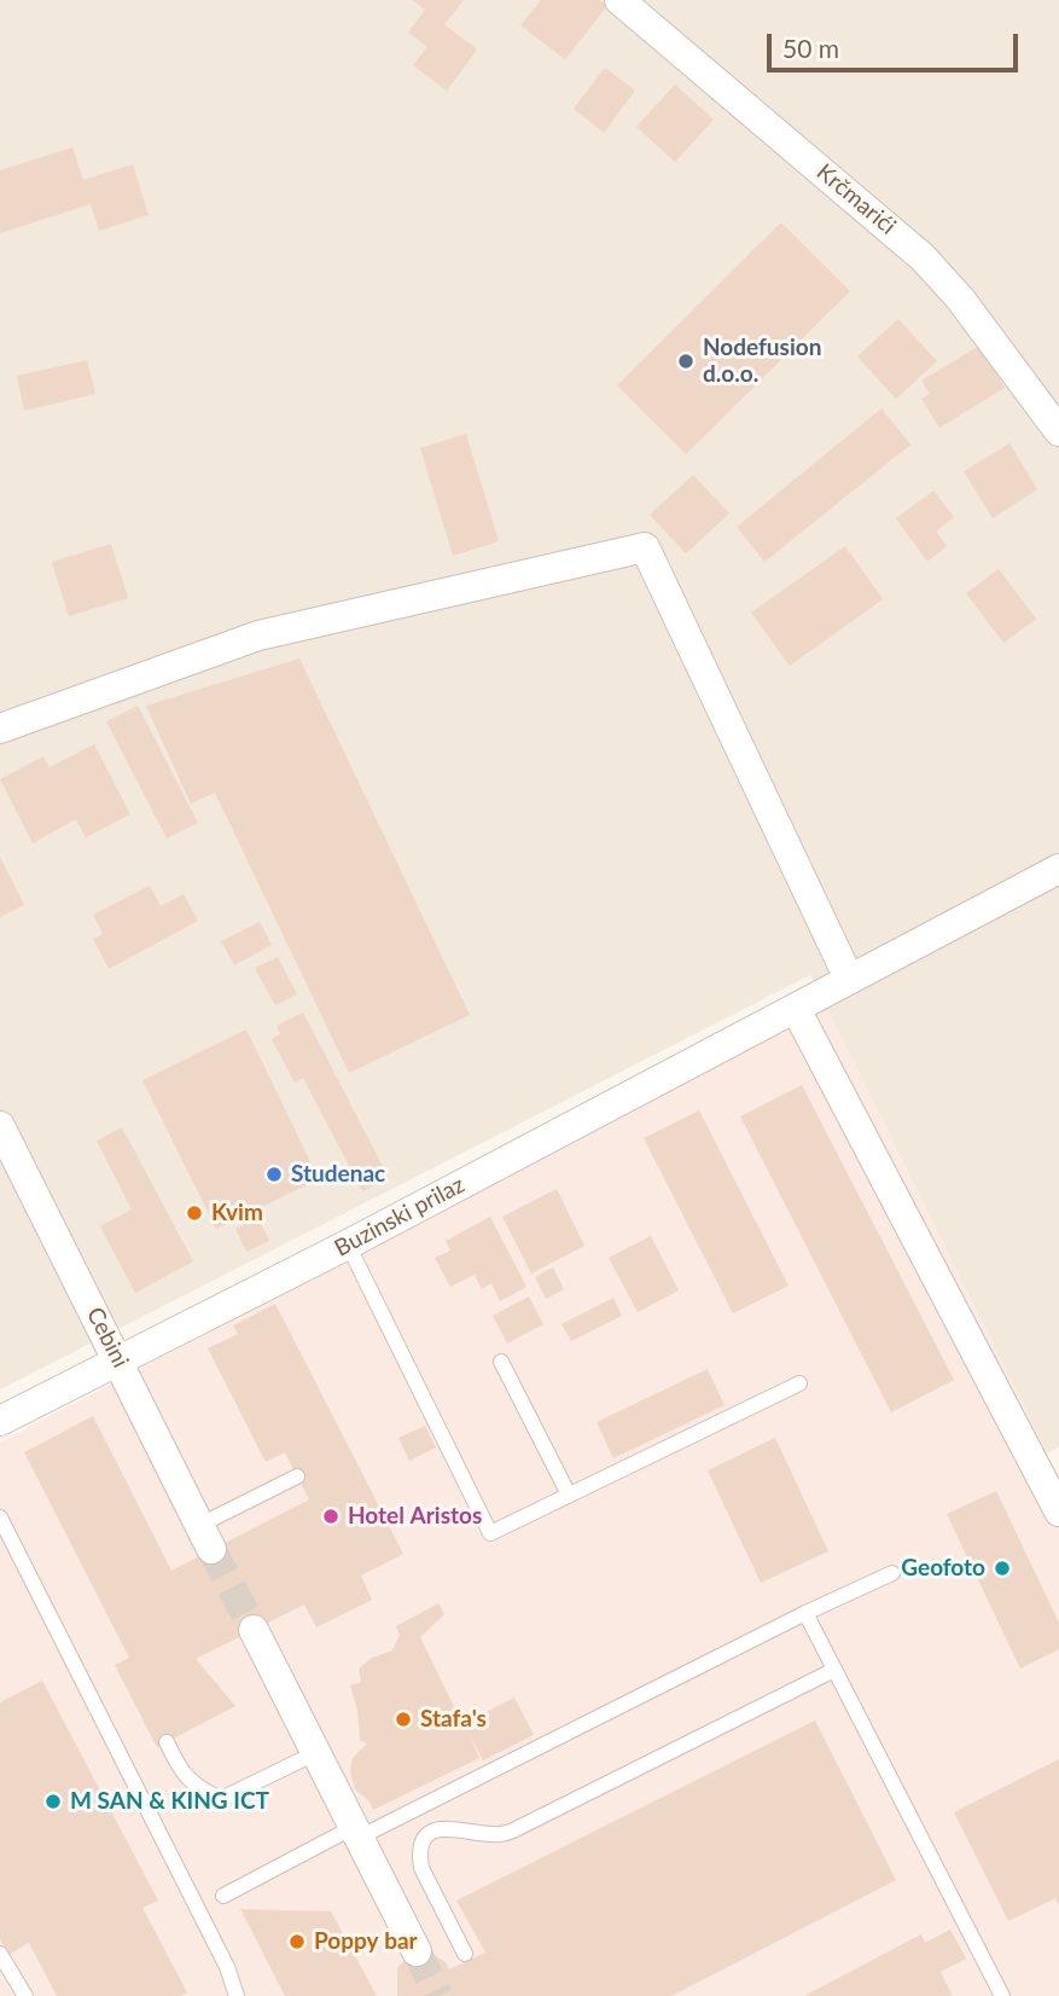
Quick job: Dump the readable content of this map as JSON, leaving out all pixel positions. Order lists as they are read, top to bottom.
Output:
{
  "streets": {
    "street": ["Krčmarići", "Buzinski prilaz", "Cebini"]
  },
  "crossings": [
    ["Buzinski prilaz", "Cebini"]
  ],
  "places": [
    "Nodefusion d.o.o.",
    "Studenac",
    "Kvim",
    "Hotel Aristos",
    "Geofoto",
    "Stafa's",
    "M SAN & KING ICT",
    "Poppy bar"
  ],
  "scale_bar": "50 m"
}
